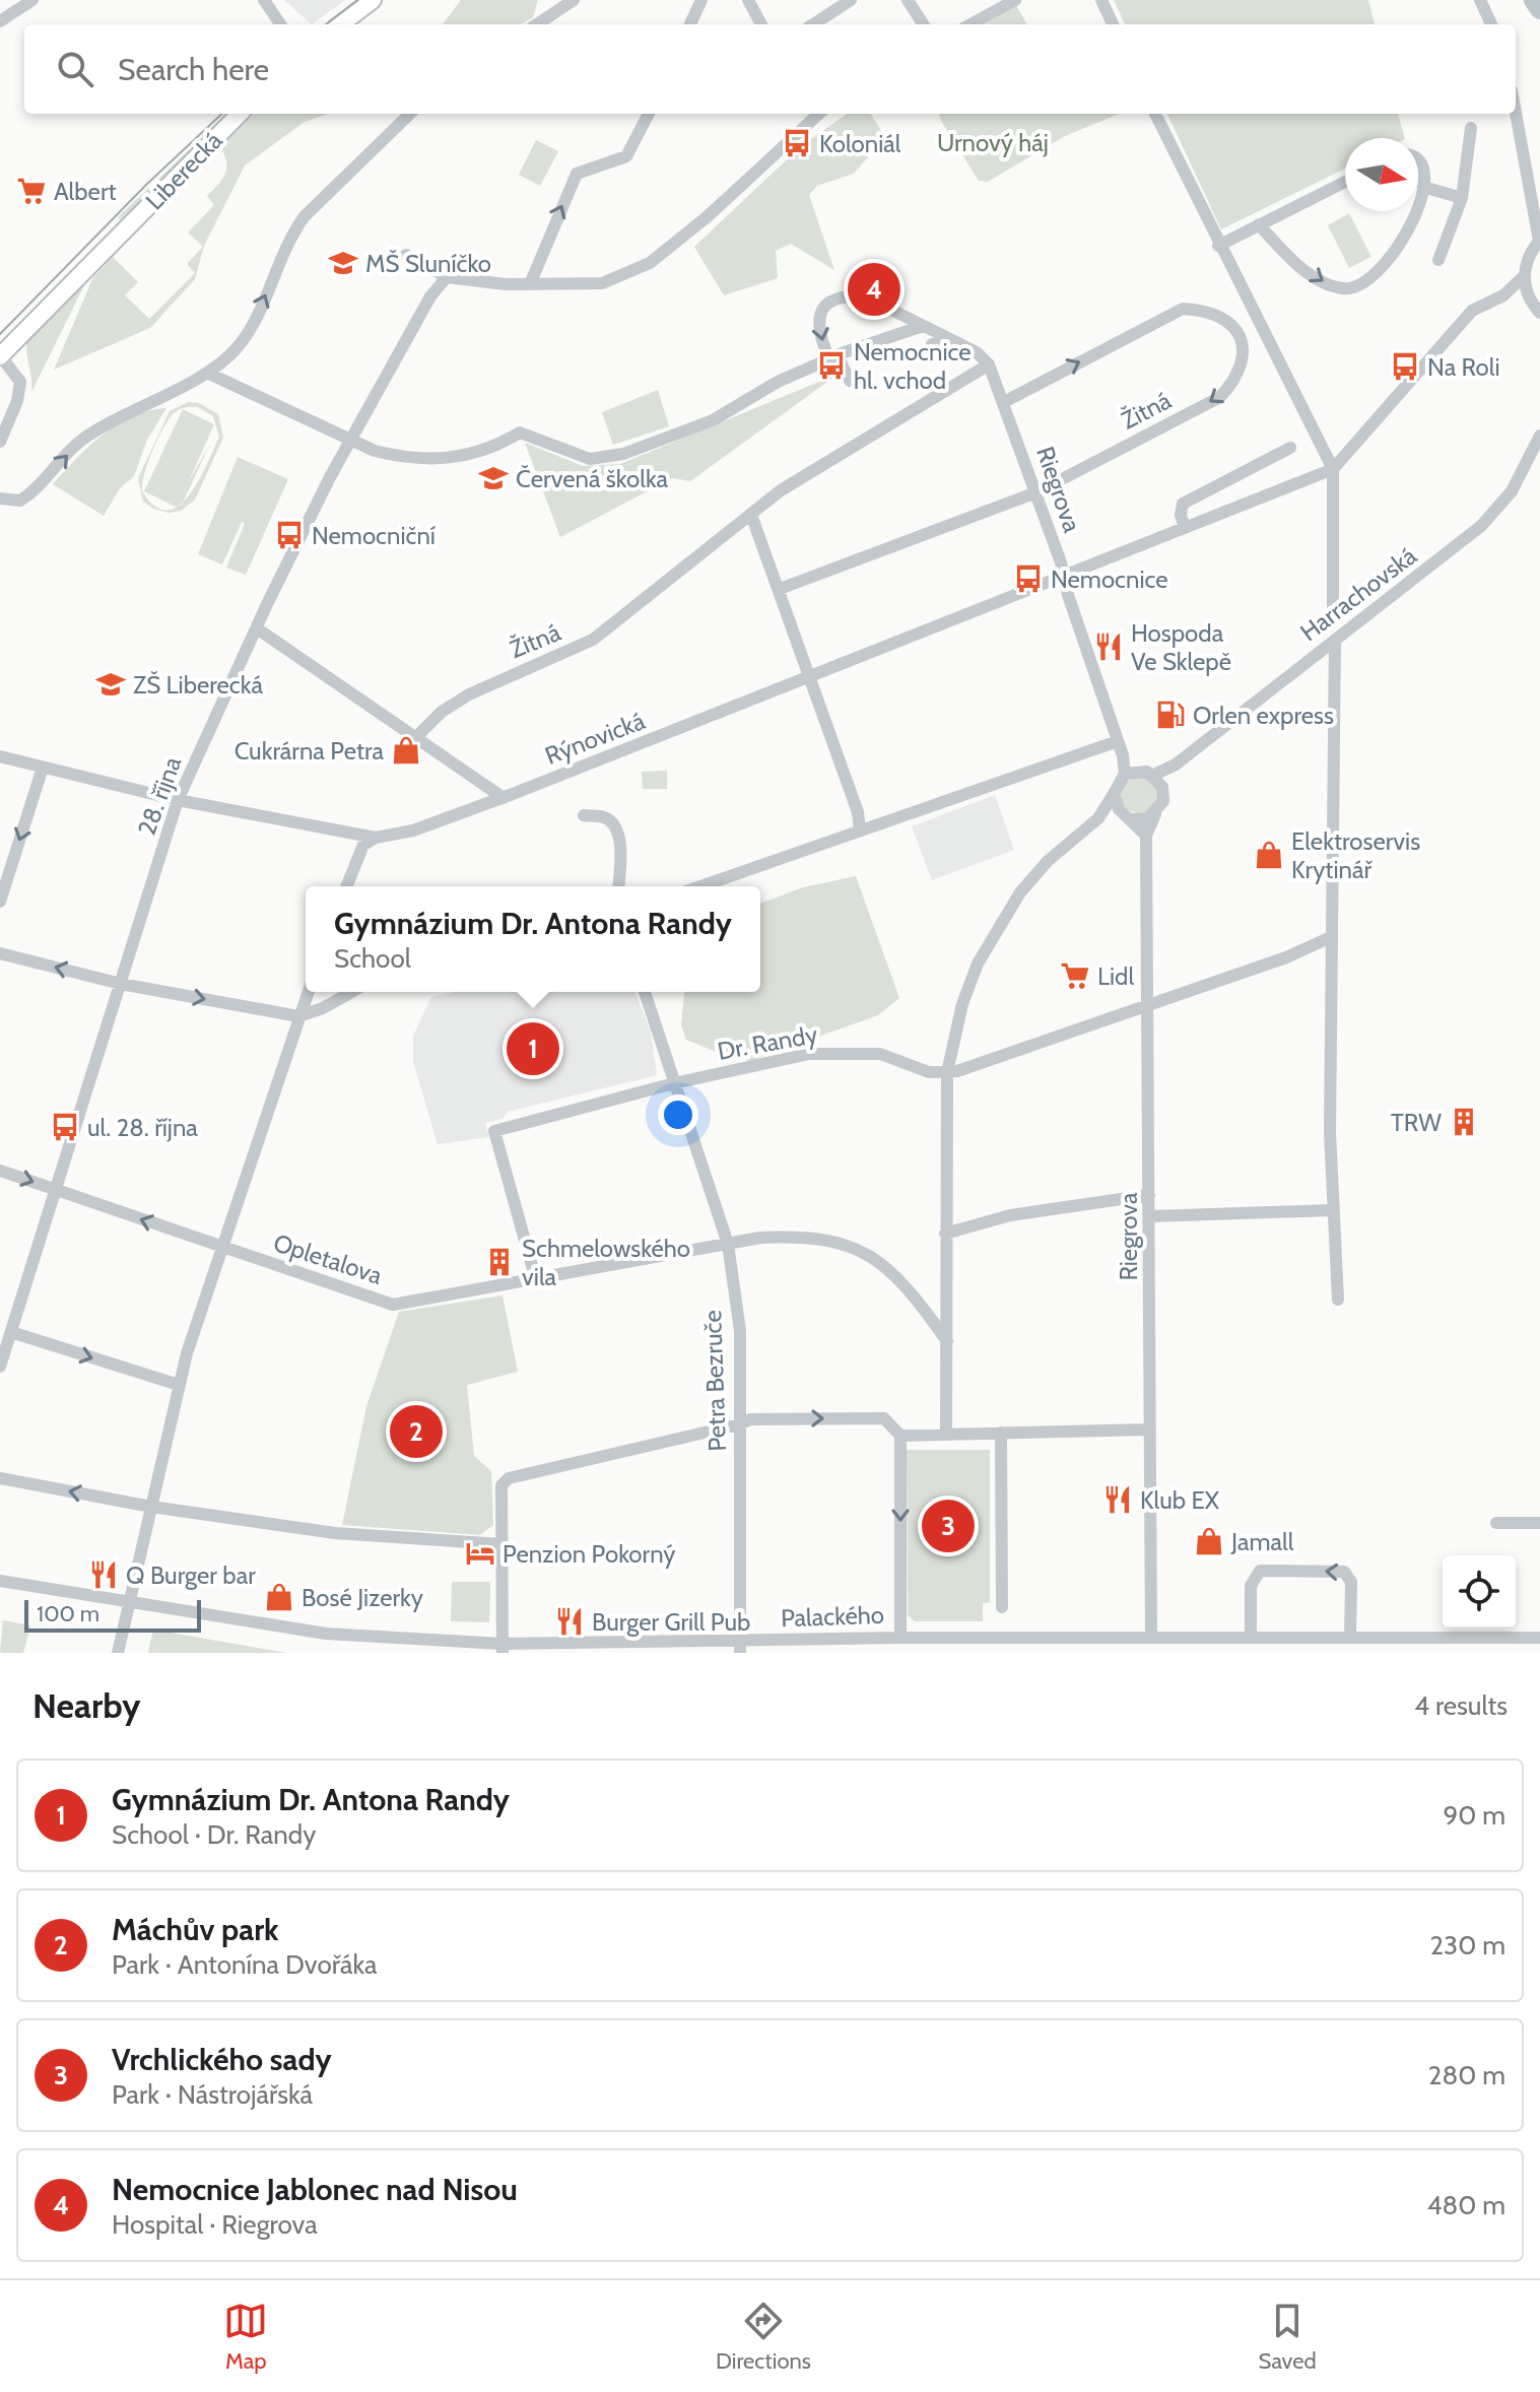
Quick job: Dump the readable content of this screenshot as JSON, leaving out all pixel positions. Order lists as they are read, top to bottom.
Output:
{
  "streets": {
    "main road": ["Liberecká"],
    "street": [
      "Žitná",
      "Riegrova",
      "Harrachovská",
      "Rýnovická",
      "28. října",
      "Dr. Randy",
      "Opletalova",
      "Petra Bezruče",
      "Palackého"
    ]
  },
  "crossings": [
    ["Žitná", "Riegrova"],
    ["Riegrova", "Harrachovská"],
    ["Riegrova", "Rýnovická"],
    ["Riegrova", "Dr. Randy"],
    ["Riegrova", "Palackého"],
    ["Rýnovická", "28. října"],
    ["28. října", "Opletalova"],
    ["Dr. Randy", "Opletalova"],
    ["Dr. Randy", "Petra Bezruče"],
    ["Opletalova", "Petra Bezruče"],
    ["Petra Bezruče", "Palackého"]
  ],
  "parks": ["Urnový háj"],
  "places": {
    "bus stop": [
      "Koloniál",
      "Nemocnice hl. vchod",
      "Na Roli",
      "Nemocniční",
      "Nemocnice",
      "ul. 28. října"
    ],
    "supermarket": ["Albert", "Lidl"],
    "school or university": ["MŠ Sluníčko", "Červená školka", "ZŠ Liberecká"],
    "restaurant": [
      "Hospoda Ve Sklepě",
      "Klub EX",
      "Q Burger bar",
      "Burger Grill Pub"
    ],
    "fuel station": ["Orlen express"],
    "shop": [
      "Cukrárna Petra",
      "Elektroservis Krytinář",
      "Jamall",
      "Bosé Jizerky"
    ],
    "building": ["TRW", "Schmelowského vila"],
    "hotel": ["Penzion Pokorný"]
  },
  "scale_bar": "100 m",
  "north": "right",
  "page": {
    "search": "Search here",
    "pins": [
      "4",
      "1",
      "2",
      "3"
    ],
    "popup": ["Gymnázium Dr. Antona Randy", "School"],
    "scale": "100 m",
    "heading": ["Nearby", "4 results"],
    "list": [
      {
        "mark": "1",
        "name": "Gymnázium Dr. Antona Randy",
        "note": "School · Dr. Randy",
        "value": "90 m"
      },
      {
        "mark": "2",
        "name": "Máchův park",
        "note": "Park · Antonína Dvořáka",
        "value": "230 m"
      },
      {
        "mark": "3",
        "name": "Vrchlického sady",
        "note": "Park · Nástrojářská",
        "value": "280 m"
      },
      {
        "mark": "4",
        "name": "Nemocnice Jablonec nad Nisou",
        "note": "Hospital · Riegrova",
        "value": "480 m"
      }
    ],
    "nav": ["Map", "Directions", "Saved"]
  }
}
